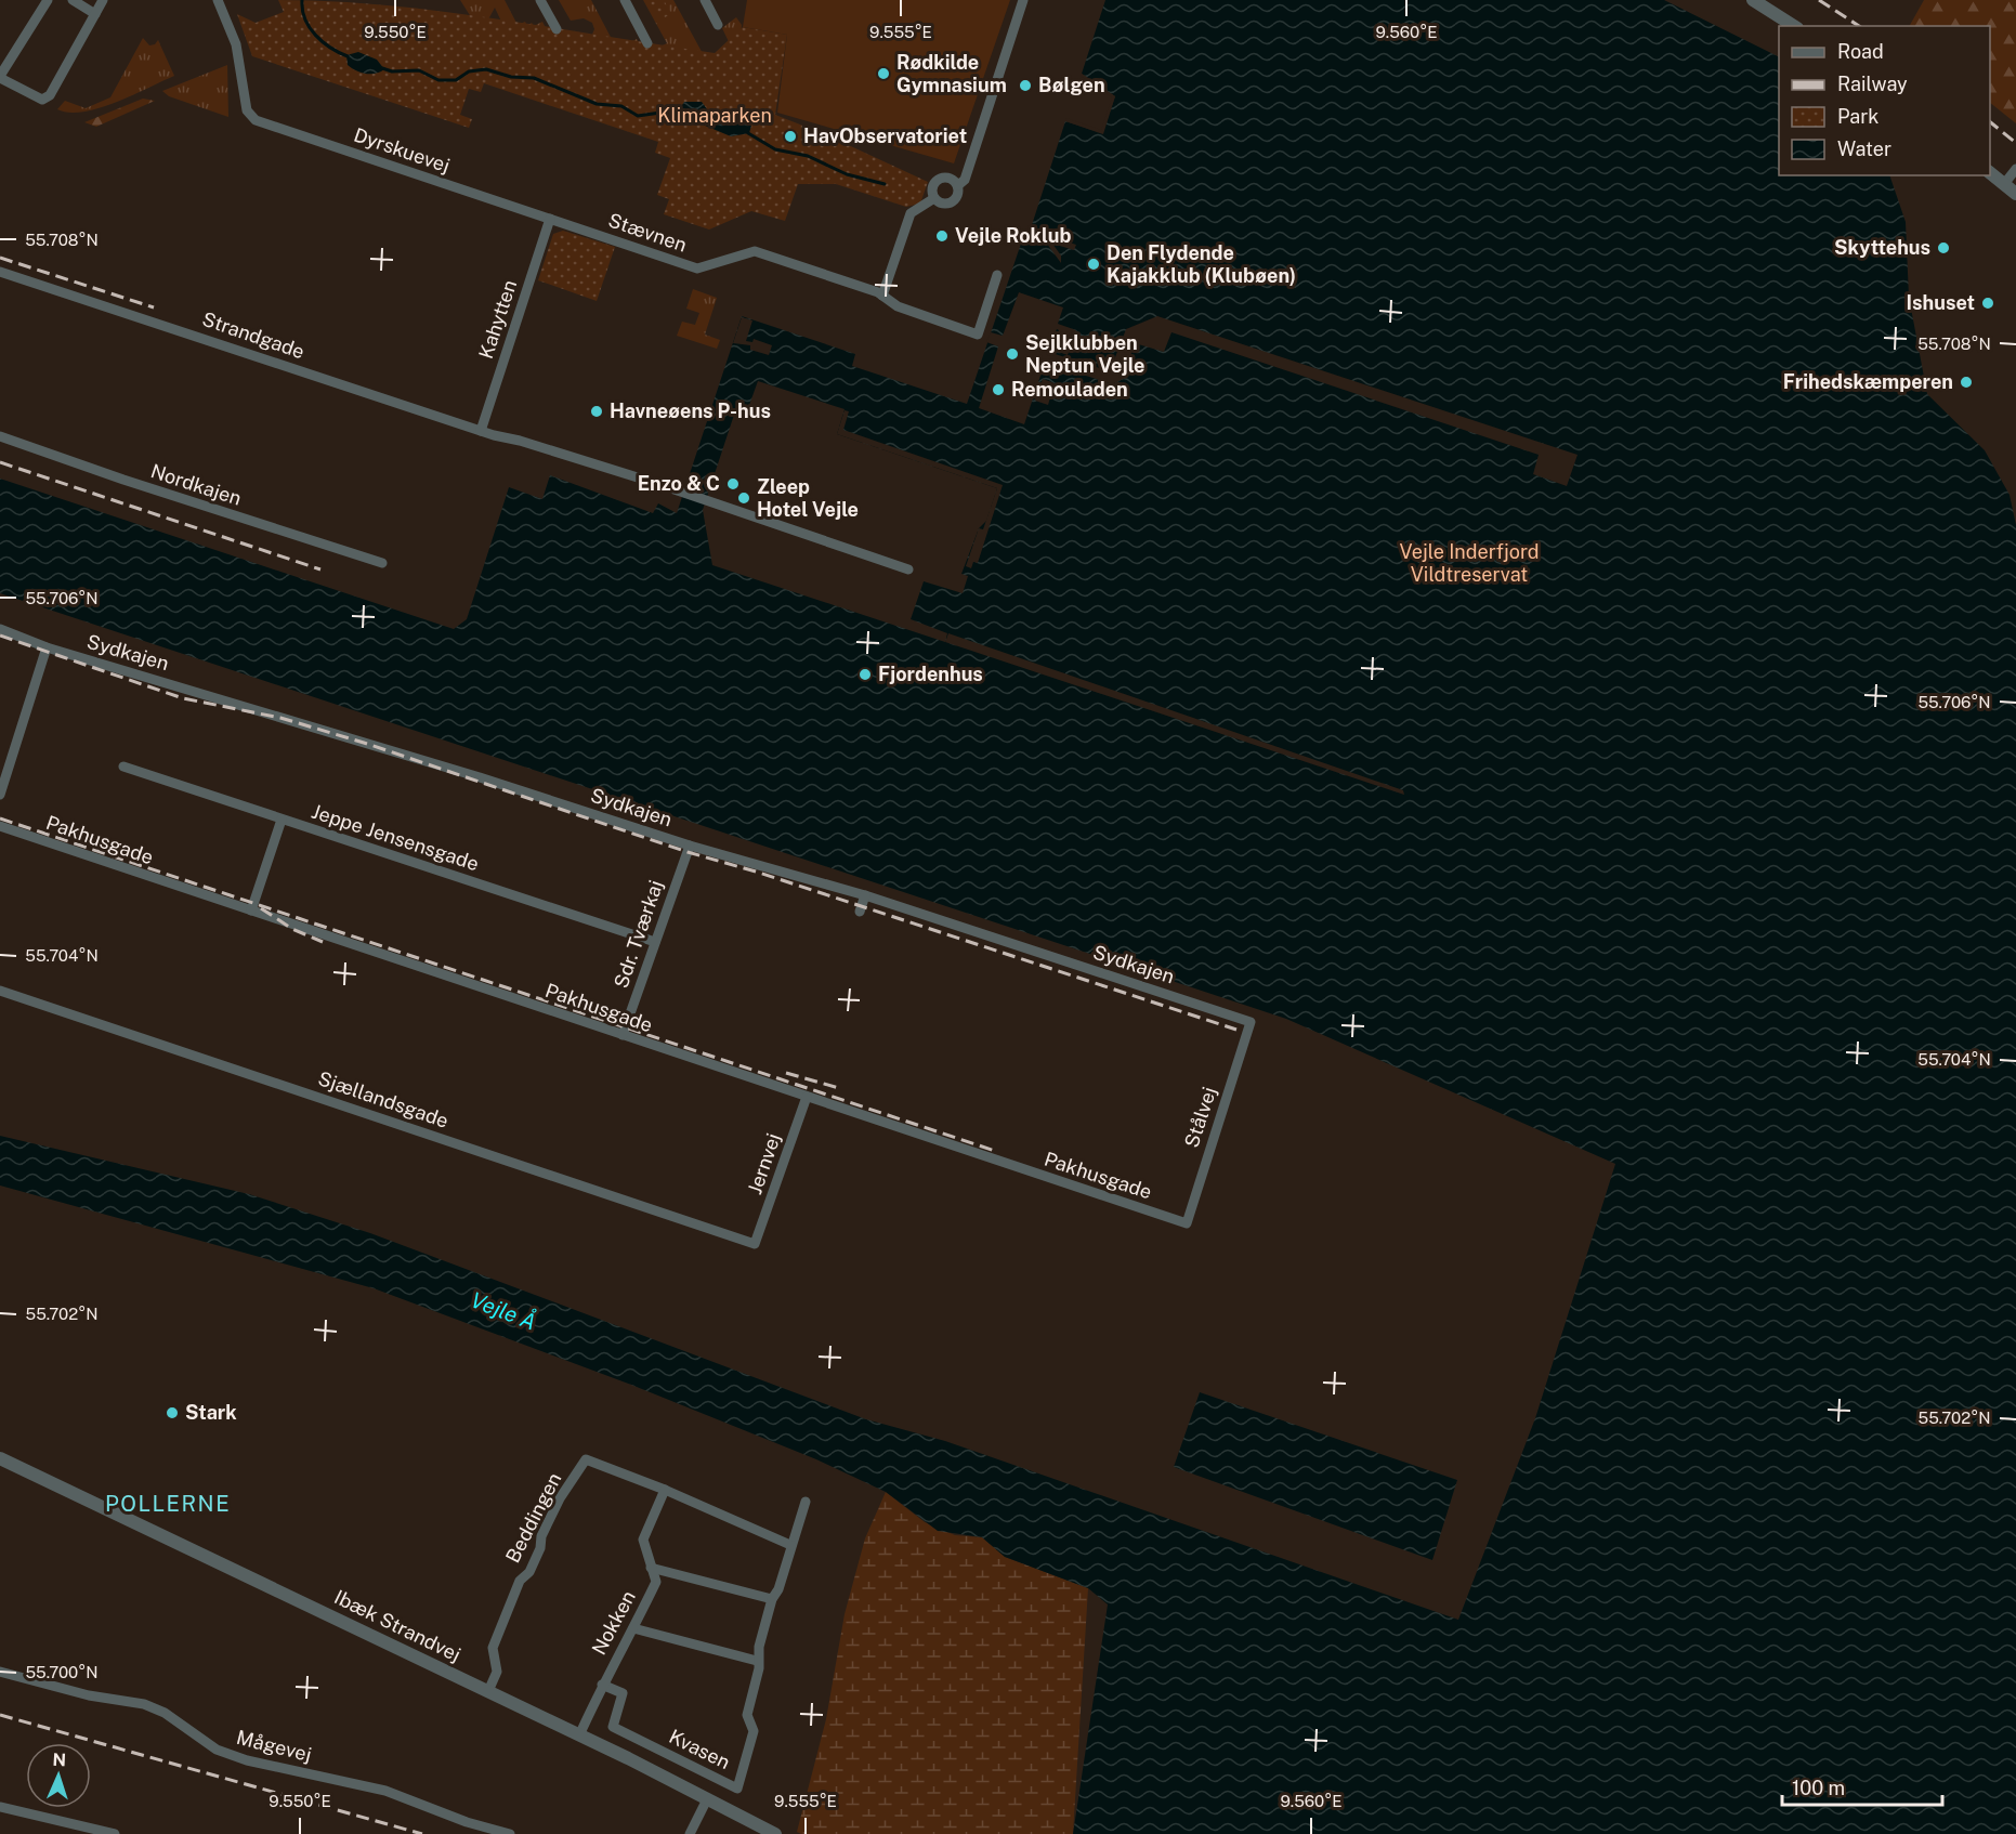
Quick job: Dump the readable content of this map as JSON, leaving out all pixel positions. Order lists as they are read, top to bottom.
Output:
{
  "streets": {
    "street": [
      "Dyrskuevej",
      "Stævnen",
      "Kahytten",
      "Strandgade",
      "Nordkajen",
      "Sydkajen",
      "Jeppe Jensensgade",
      "Pakhusgade",
      "Sdr. Tværkaj",
      "Sjællandsgade",
      "Stålvej",
      "Jernvej",
      "Beddingen",
      "Nokken",
      "Ibæk Strandvej",
      "Mågevej",
      "Kvasen"
    ]
  },
  "crossings": [
    ["Dyrskuevej", "Stævnen"],
    ["Dyrskuevej", "Kahytten"],
    ["Stævnen", "Kahytten"],
    ["Kahytten", "Strandgade"],
    ["Sydkajen", "Sdr. Tværkaj"],
    ["Sydkajen", "Stålvej"],
    ["Jeppe Jensensgade", "Sdr. Tværkaj"],
    ["Pakhusgade", "Sdr. Tværkaj"],
    ["Pakhusgade", "Stålvej"],
    ["Pakhusgade", "Jernvej"],
    ["Sjællandsgade", "Jernvej"],
    ["Beddingen", "Nokken"],
    ["Beddingen", "Ibæk Strandvej"],
    ["Beddingen", "Kvasen"],
    ["Nokken", "Ibæk Strandvej"],
    ["Nokken", "Kvasen"]
  ],
  "districts": ["POLLERNE"],
  "water": ["Vejle Å"],
  "parks": ["Klimaparken", "Vejle Inderfjord Vildtreservat"],
  "places": [
    "Rødkilde Gymnasium",
    "Bølgen",
    "HavObservatoriet",
    "Vejle Roklub",
    "Skyttehus",
    "Den Flydende Kajakklub (Klubøen)",
    "Ishuset",
    "Sejlklubben Neptun Vejle",
    "Frihedskæmperen",
    "Remouladen",
    "Havneøens P-hus",
    "Enzo & C",
    "Zleep Hotel Vejle",
    "Fjordenhus",
    "Stark"
  ],
  "legend": [
    "Road",
    "Railway",
    "Park",
    "Water"
  ],
  "scale_bar": "100 m",
  "north": "top",
  "coordinates": [
    "9.550°E",
    "9.555°E",
    "9.560°E",
    "55.708°N",
    "55.706°N",
    "55.704°N",
    "55.702°N",
    "55.700°N"
  ]
}
